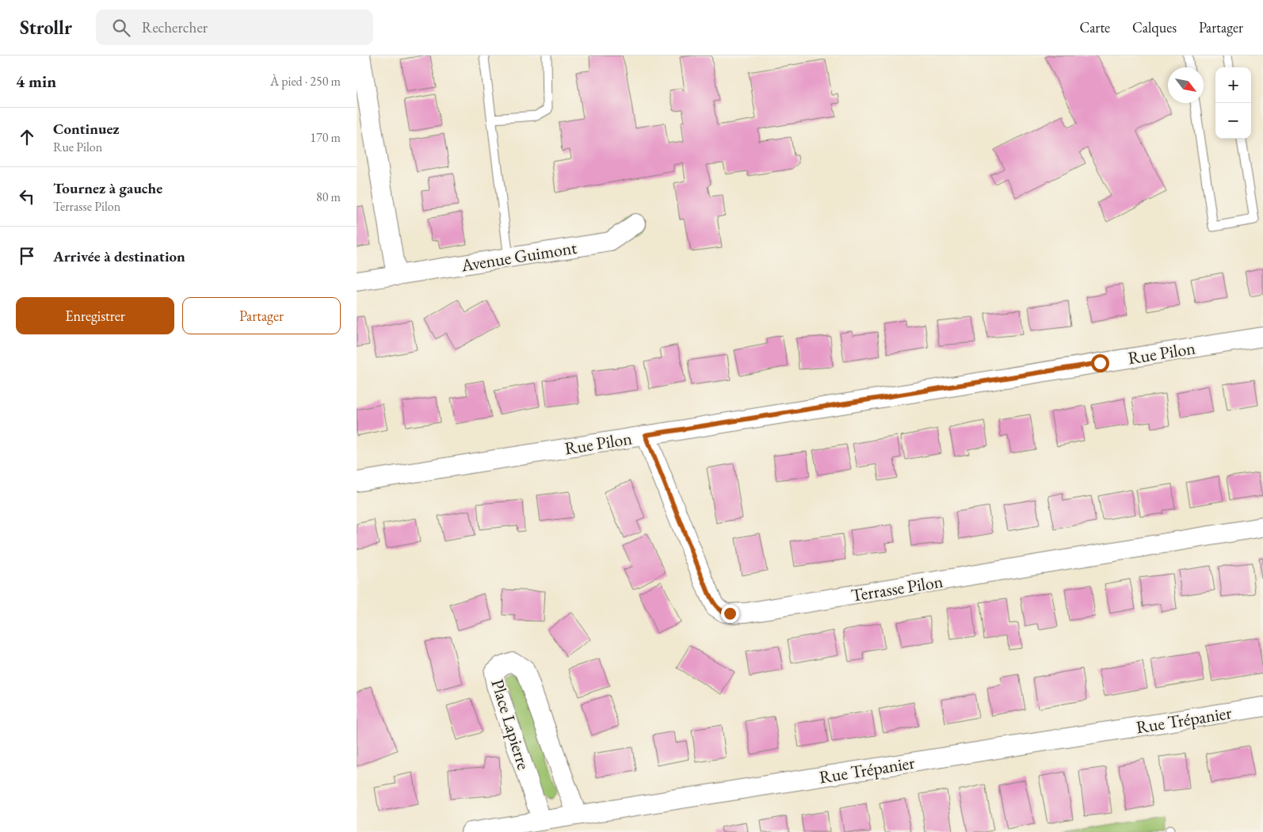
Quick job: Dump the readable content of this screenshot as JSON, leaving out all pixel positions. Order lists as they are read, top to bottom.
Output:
{
  "streets": {
    "street": [
      "Avenue Guimont",
      "Rue Pilon",
      "Terrasse Pilon",
      "Rue Trépanier",
      "Place Lapierre"
    ]
  },
  "crossings": [
    ["Rue Pilon", "Terrasse Pilon"],
    ["Rue Trépanier", "Place Lapierre"]
  ],
  "north": "bottom right",
  "page": {
    "header": "Strollr",
    "search": "Rechercher",
    "nav": ["Carte", "Calques", "Partager"],
    "heading": ["4 min", "À pied · 250 m"],
    "map_buttons": ["+", "−"],
    "list": [
      ["Continuez", "Rue Pilon", "170 m"],
      ["Tournez à gauche", "Terrasse Pilon", "80 m"],
      "Arrivée à destination"
    ],
    "buttons": ["Enregistrer", "Partager"]
  }
}
